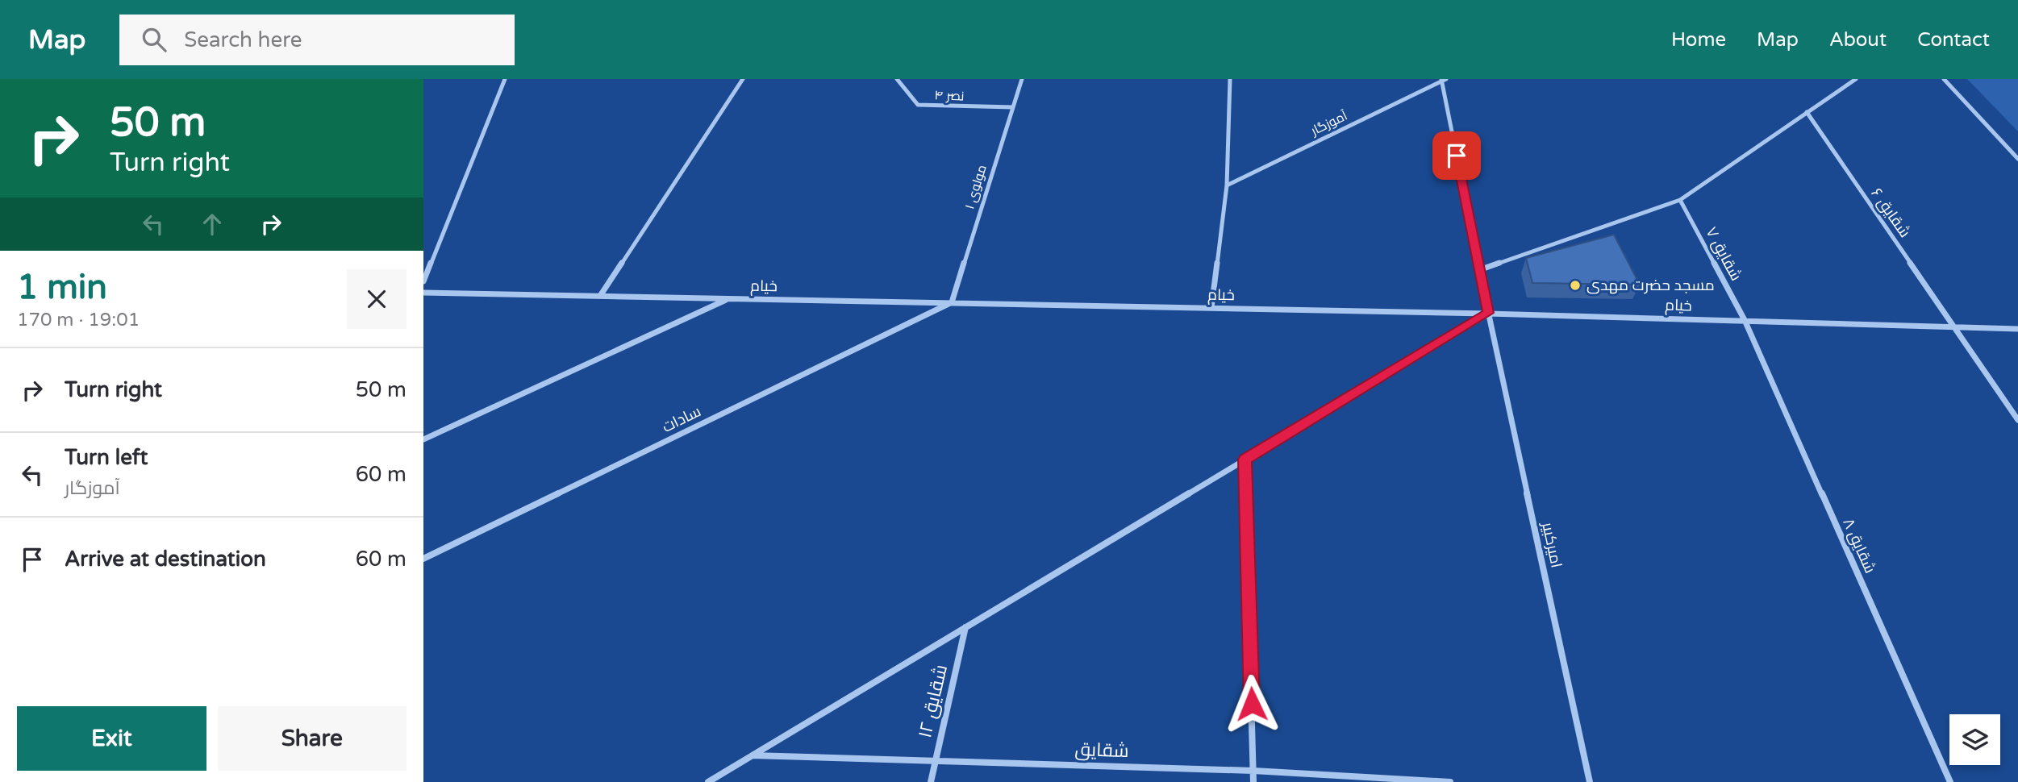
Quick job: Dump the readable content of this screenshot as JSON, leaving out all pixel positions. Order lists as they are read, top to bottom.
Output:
{
  "streets": {
    "street": [
      "نصر ۴",
      "آموزگار",
      "مولوی ۱",
      "شقایق ۶",
      "شقایق ۷",
      "خیام",
      "سادات",
      "امیرکبیر",
      "شقایق ۸",
      "شقایق ۱۲",
      "شقایق"
    ]
  },
  "crossings": [
    ["نصر ۴", "مولوی ۱"],
    ["آموزگار", "خیام"],
    ["آموزگار", "امیرکبیر"],
    ["مولوی ۱", "خیام"],
    ["مولوی ۱", "سادات"],
    ["شقایق ۶", "خیام"],
    ["شقایق ۷", "خیام"],
    ["شقایق ۷", "شقایق ۸"],
    ["خیام", "سادات"],
    ["خیام", "امیرکبیر"],
    ["خیام", "شقایق ۸"],
    ["شقایق ۱۲", "شقایق"]
  ],
  "places": ["مسجد حضرت مهدی"],
  "page": {
    "header": "Map",
    "search": "Search here",
    "nav": [
      "Home",
      "Map",
      "About",
      "Contact"
    ],
    "turn": ["50 m", "Turn right"],
    "heading": ["1 min", "170 m · 19:01"],
    "list": [
      {
        "name": "Turn right",
        "value": "50 m"
      },
      {
        "name": "Turn left",
        "note": "آموزگار",
        "value": "60 m"
      },
      {
        "name": "Arrive at destination",
        "value": "60 m"
      }
    ],
    "buttons": ["Exit", "Share"]
  }
}
